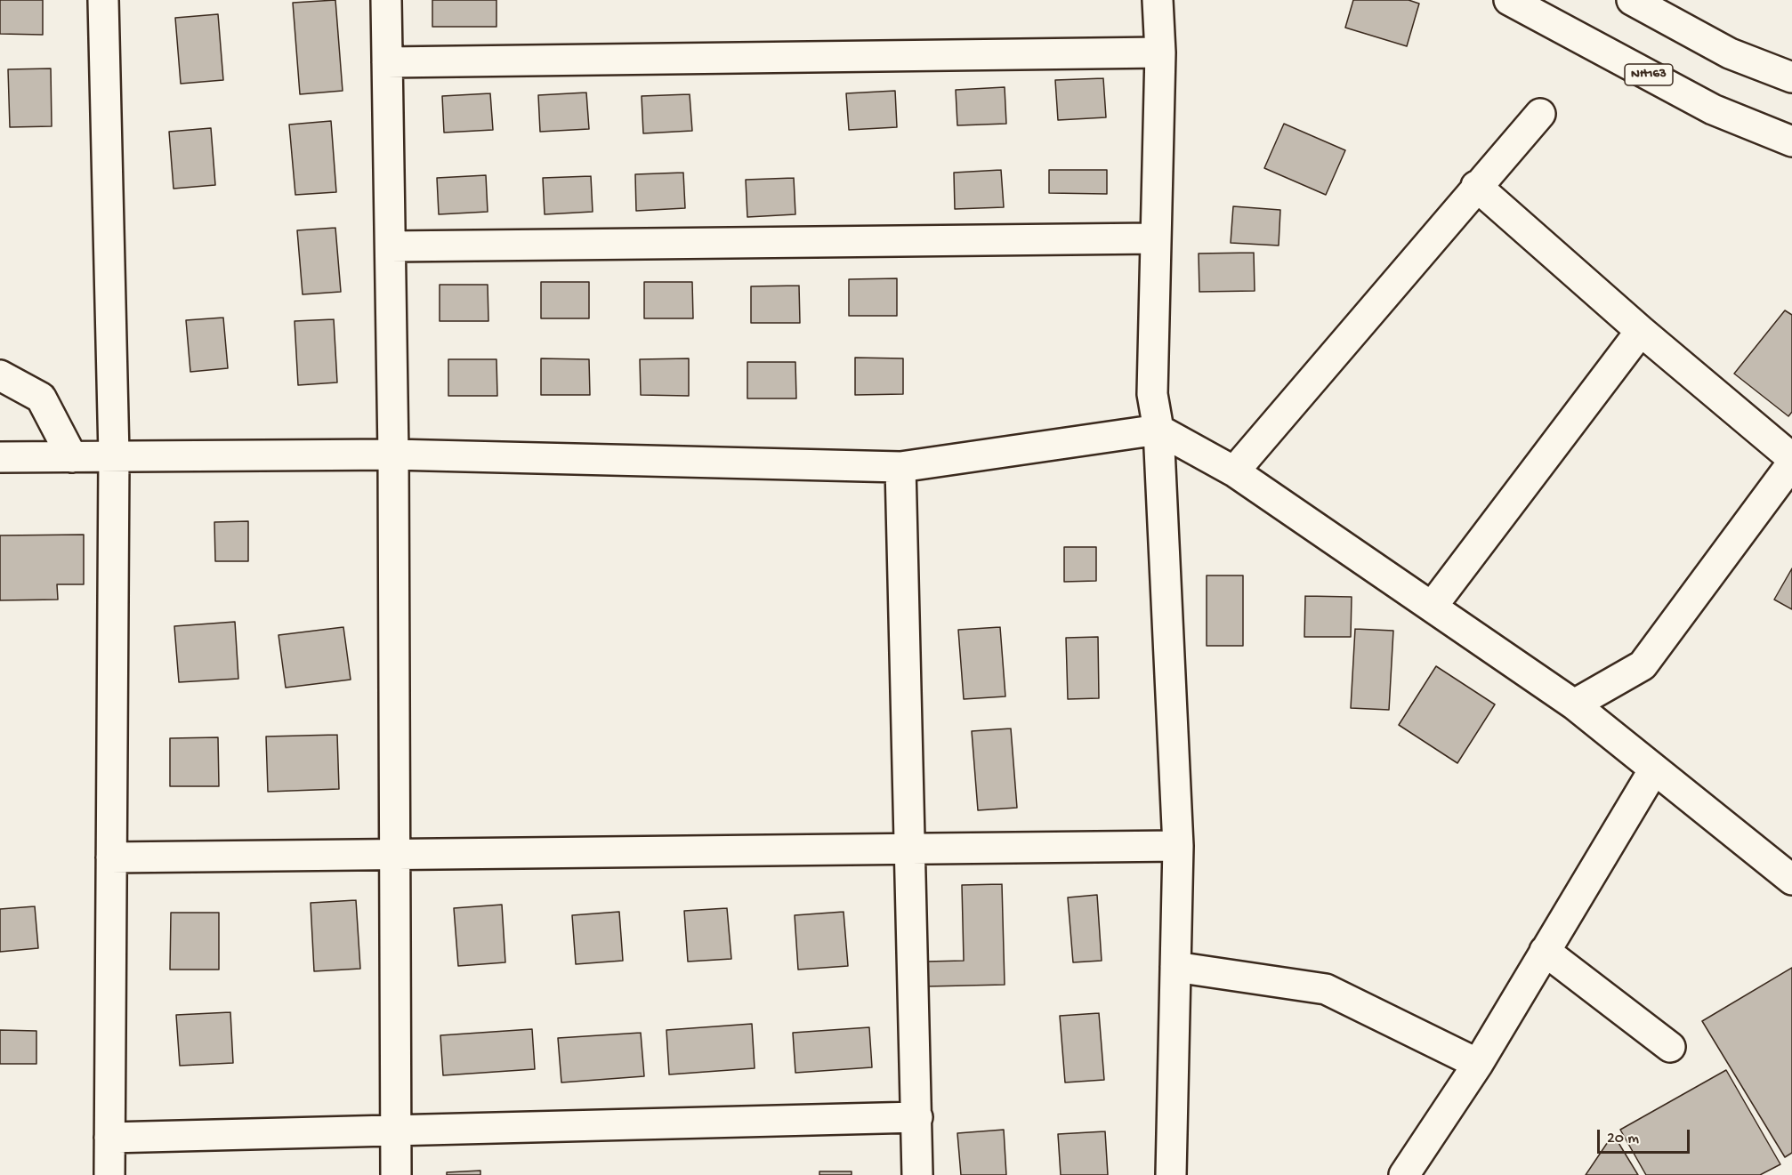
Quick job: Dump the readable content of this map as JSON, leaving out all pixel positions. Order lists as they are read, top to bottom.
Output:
{
  "streets": {
    "main road": ["NH163"]
  },
  "scale_bar": "20 m"
}
